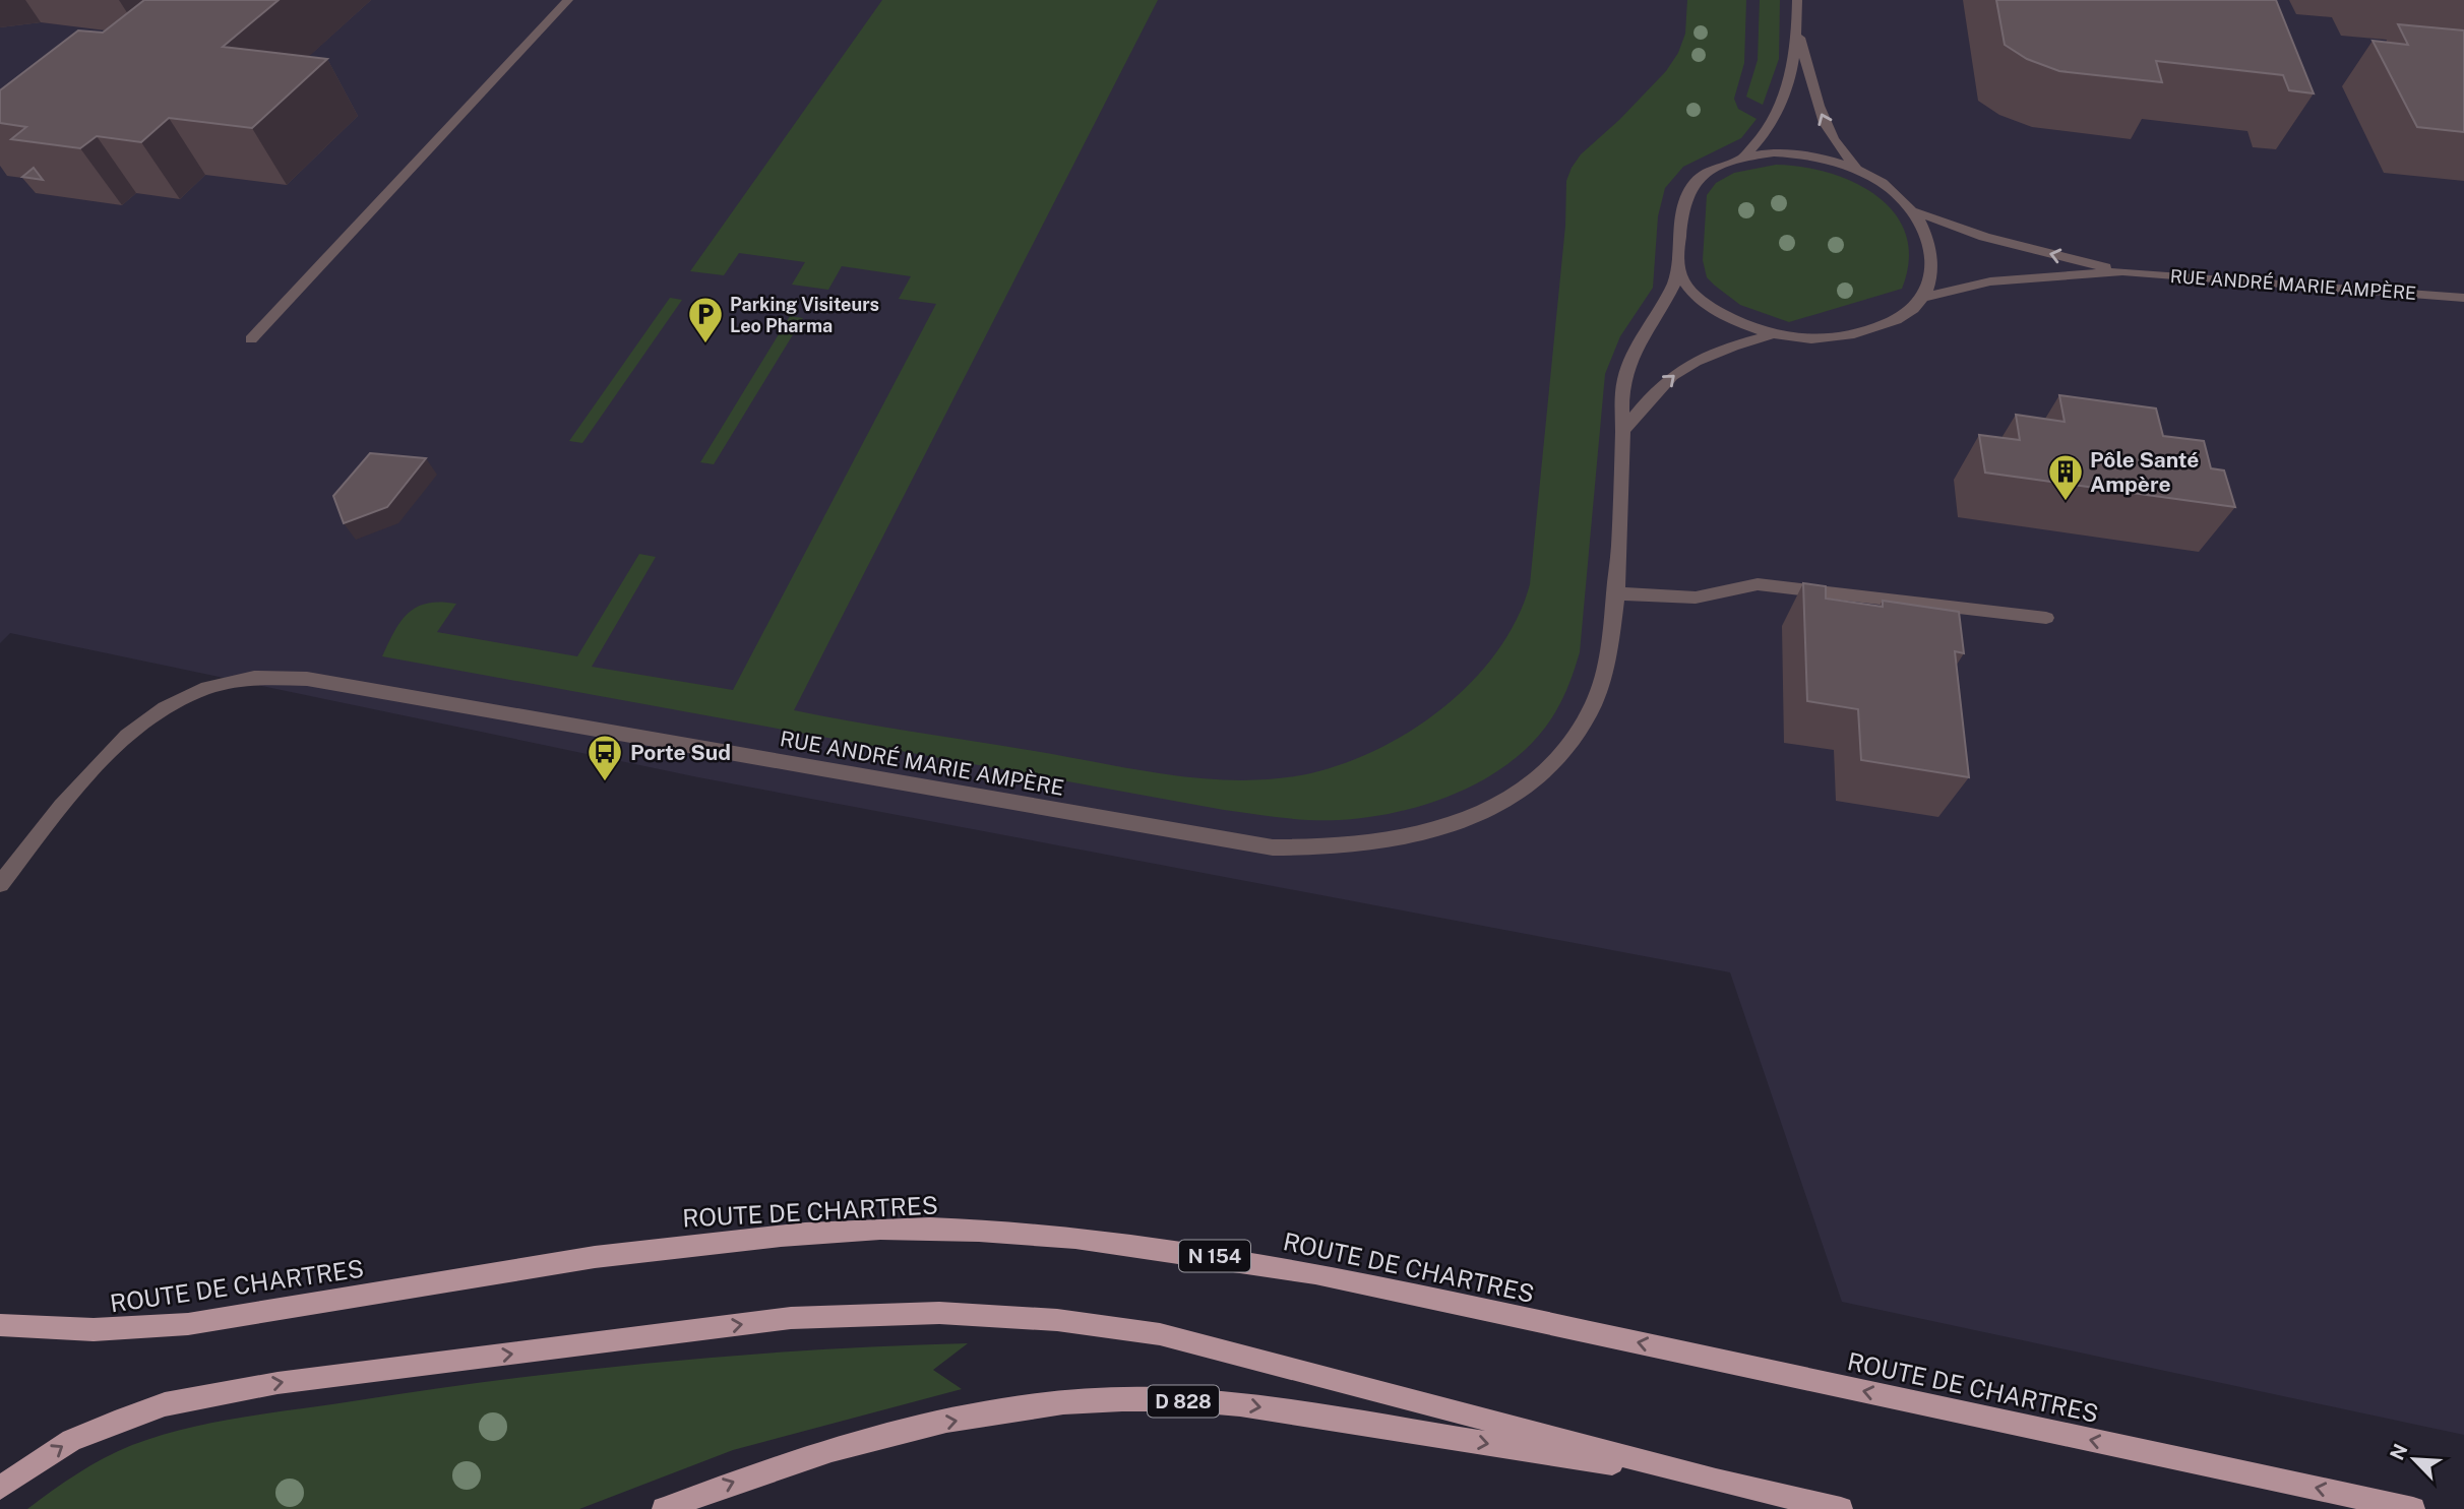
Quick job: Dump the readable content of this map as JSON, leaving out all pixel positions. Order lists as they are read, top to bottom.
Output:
{
  "streets": {
    "main road": ["ROUTE DE CHARTRES", "N 154", "D 828"],
    "street": ["RUE ANDRÉ MARIE AMPÈRE"]
  },
  "places": {
    "parking": ["Parking Visiteurs Leo Pharma"],
    "building": ["Pôle Santé Ampère"],
    "bus stop": ["Porte Sud"]
  },
  "north": "top left"
}
